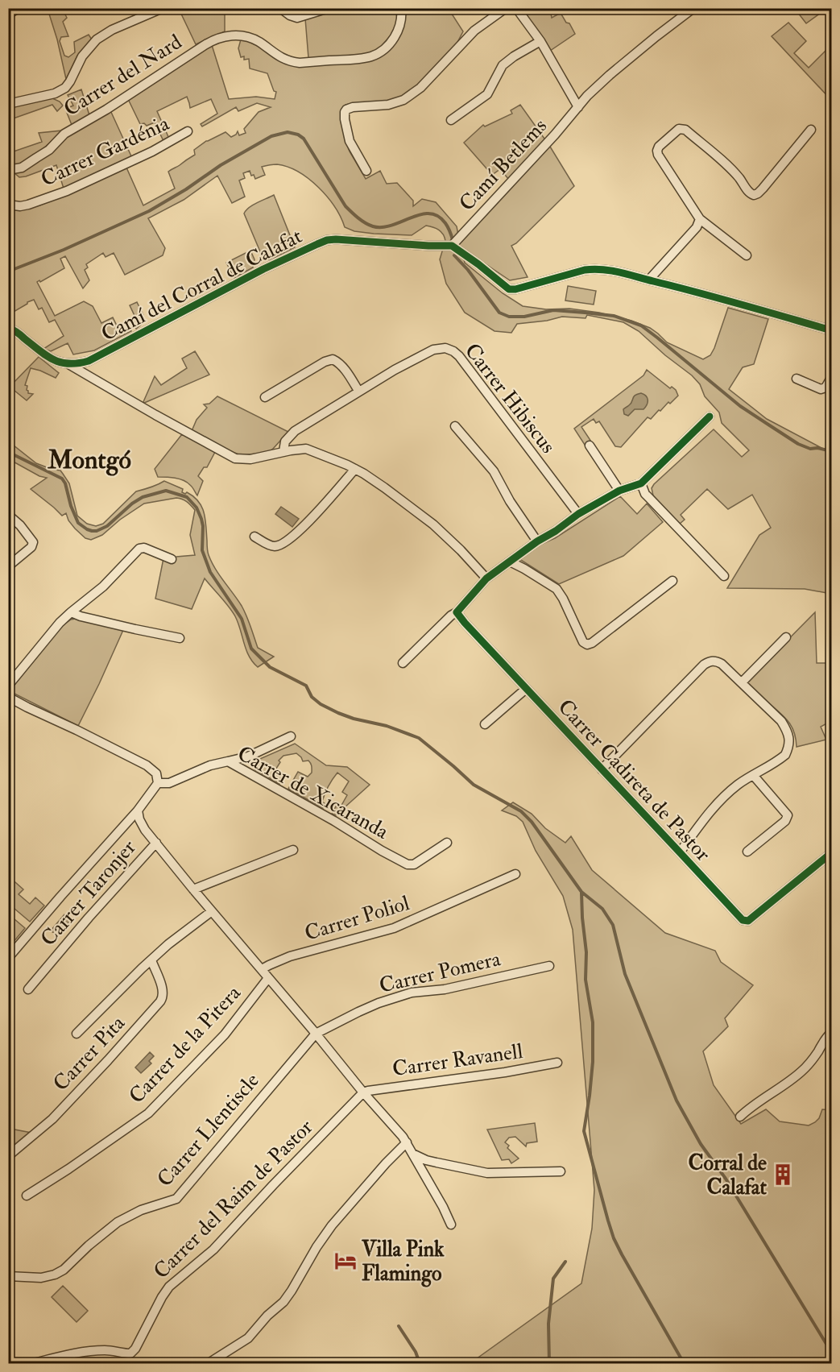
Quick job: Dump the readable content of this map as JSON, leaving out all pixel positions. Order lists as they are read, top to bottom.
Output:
{
  "streets": {
    "street": [
      "Carrer del Nard",
      "Carrer Gardénia",
      "Camí Betlems",
      "Camí del Corral de Calafat",
      "Carrer Hibiscus",
      "Carrer Cadireta de Pastor",
      "Carrer de Xicaranda",
      "Carrer Taronjer",
      "Carrer Poliol",
      "Carrer Pomera",
      "Carrer de la Pitera",
      "Carrer Pita",
      "Carrer Ravanell",
      "Carrer Llentiscle",
      "Carrer del Raim de Pastor"
    ]
  },
  "crossings": [
    ["Camí Betlems", "Camí del Corral de Calafat"],
    ["Carrer Pomera", "Carrer Llentiscle"],
    ["Carrer Ravanell", "Carrer del Raim de Pastor"]
  ],
  "districts": ["Montgó"],
  "places": {
    "building": ["Corral de Calafat"],
    "hotel": ["Villa Pink Flamingo"]
  }
}
